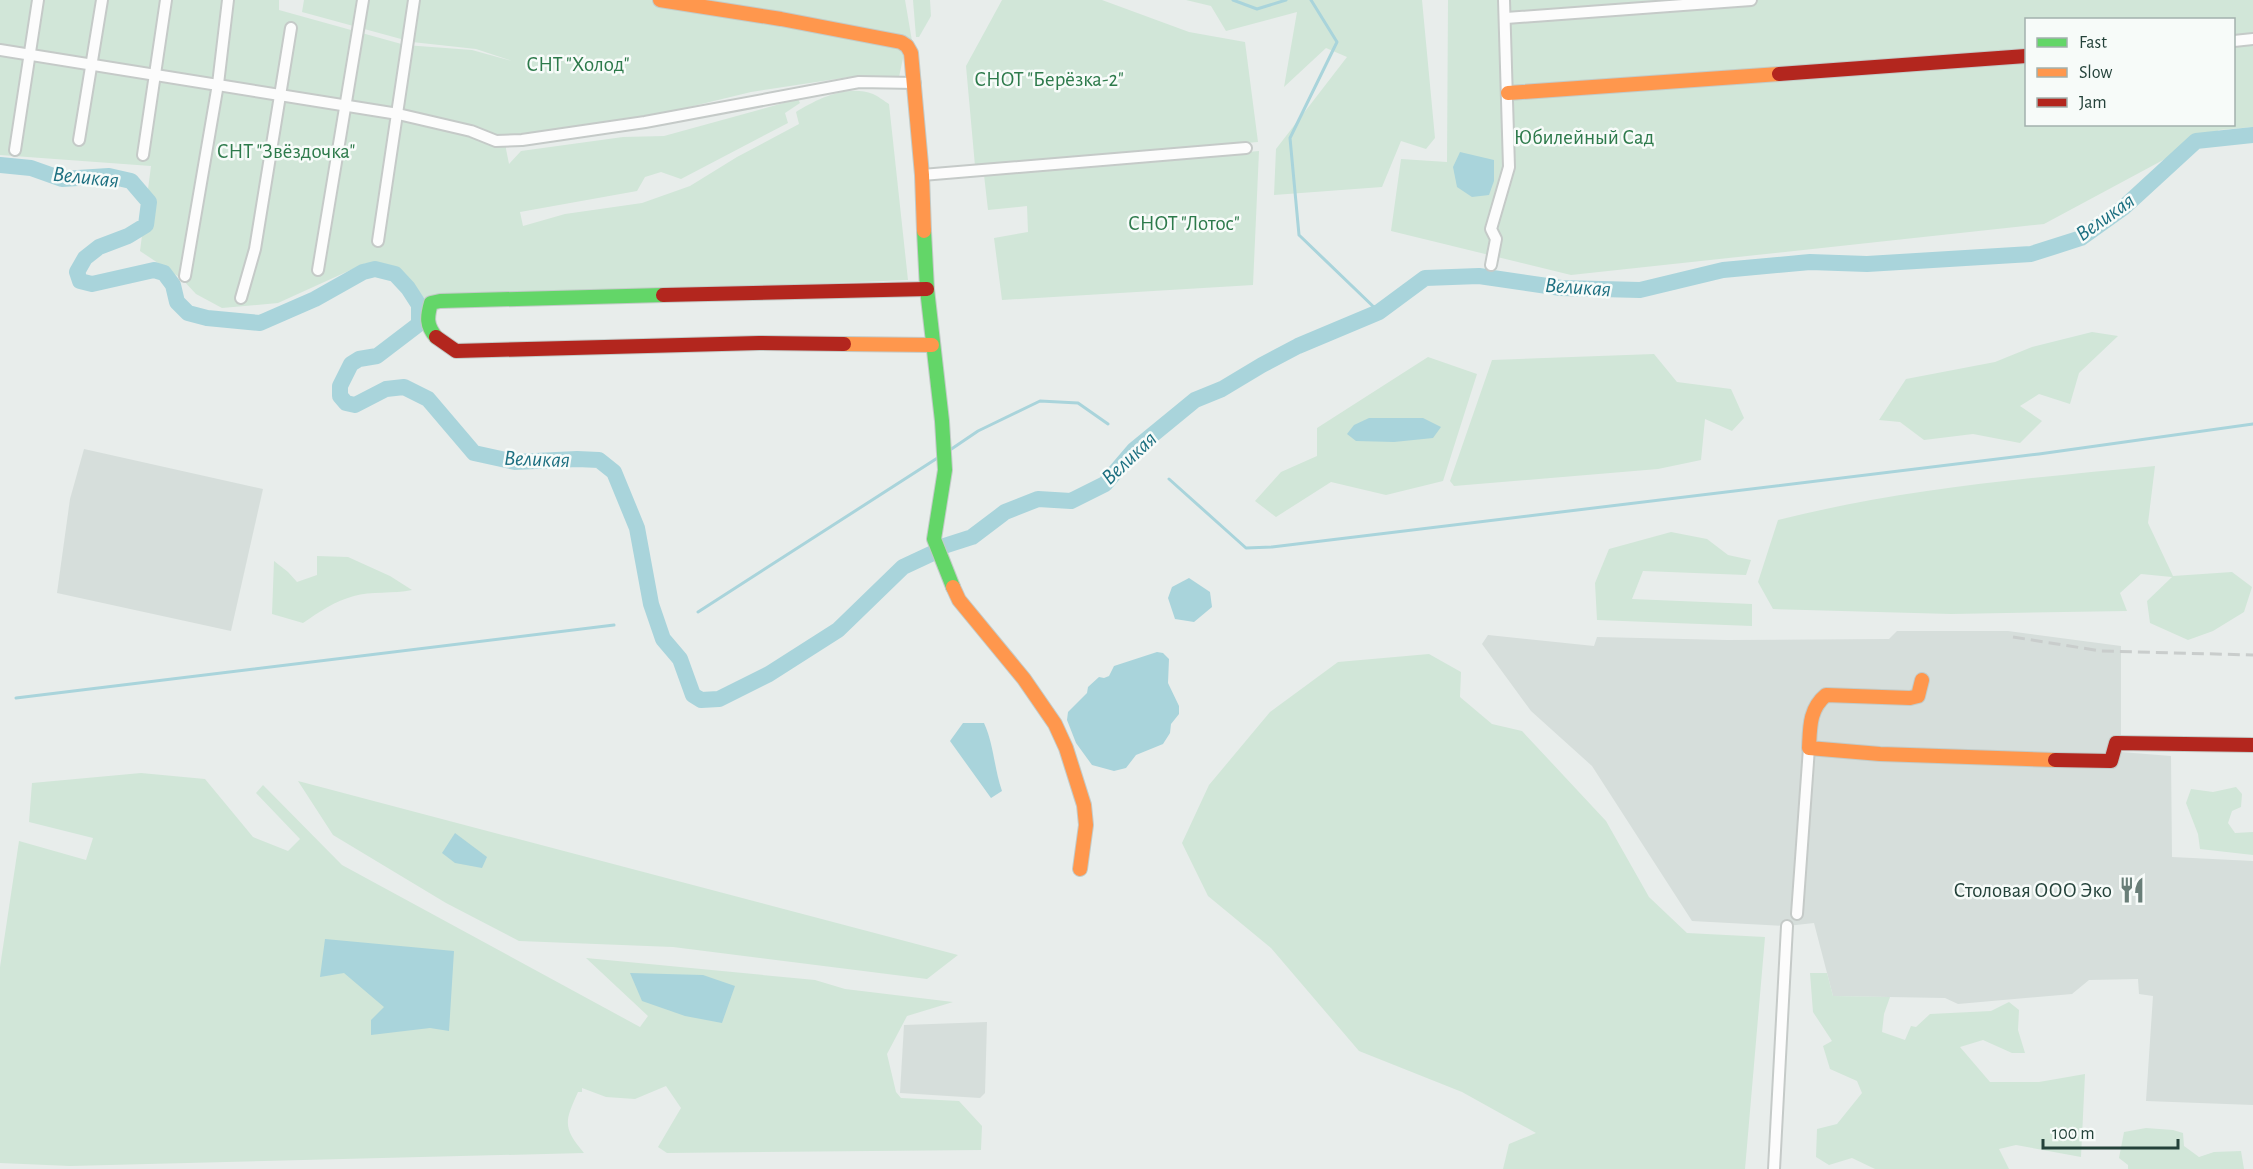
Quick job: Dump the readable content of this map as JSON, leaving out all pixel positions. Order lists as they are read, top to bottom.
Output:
{
  "water": ["Великая"],
  "parks": [
    "СНТ \"Холод\"",
    "СНОТ \"Берёзка-2\"",
    "Юбилейный Сад",
    "СНТ \"Звёздочка\"",
    "СНОТ \"Лотос\""
  ],
  "places": {
    "restaurant": ["Столовая ООО Эко"]
  },
  "legend": ["Fast", "Slow", "Jam"],
  "scale_bar": "100 m"
}
